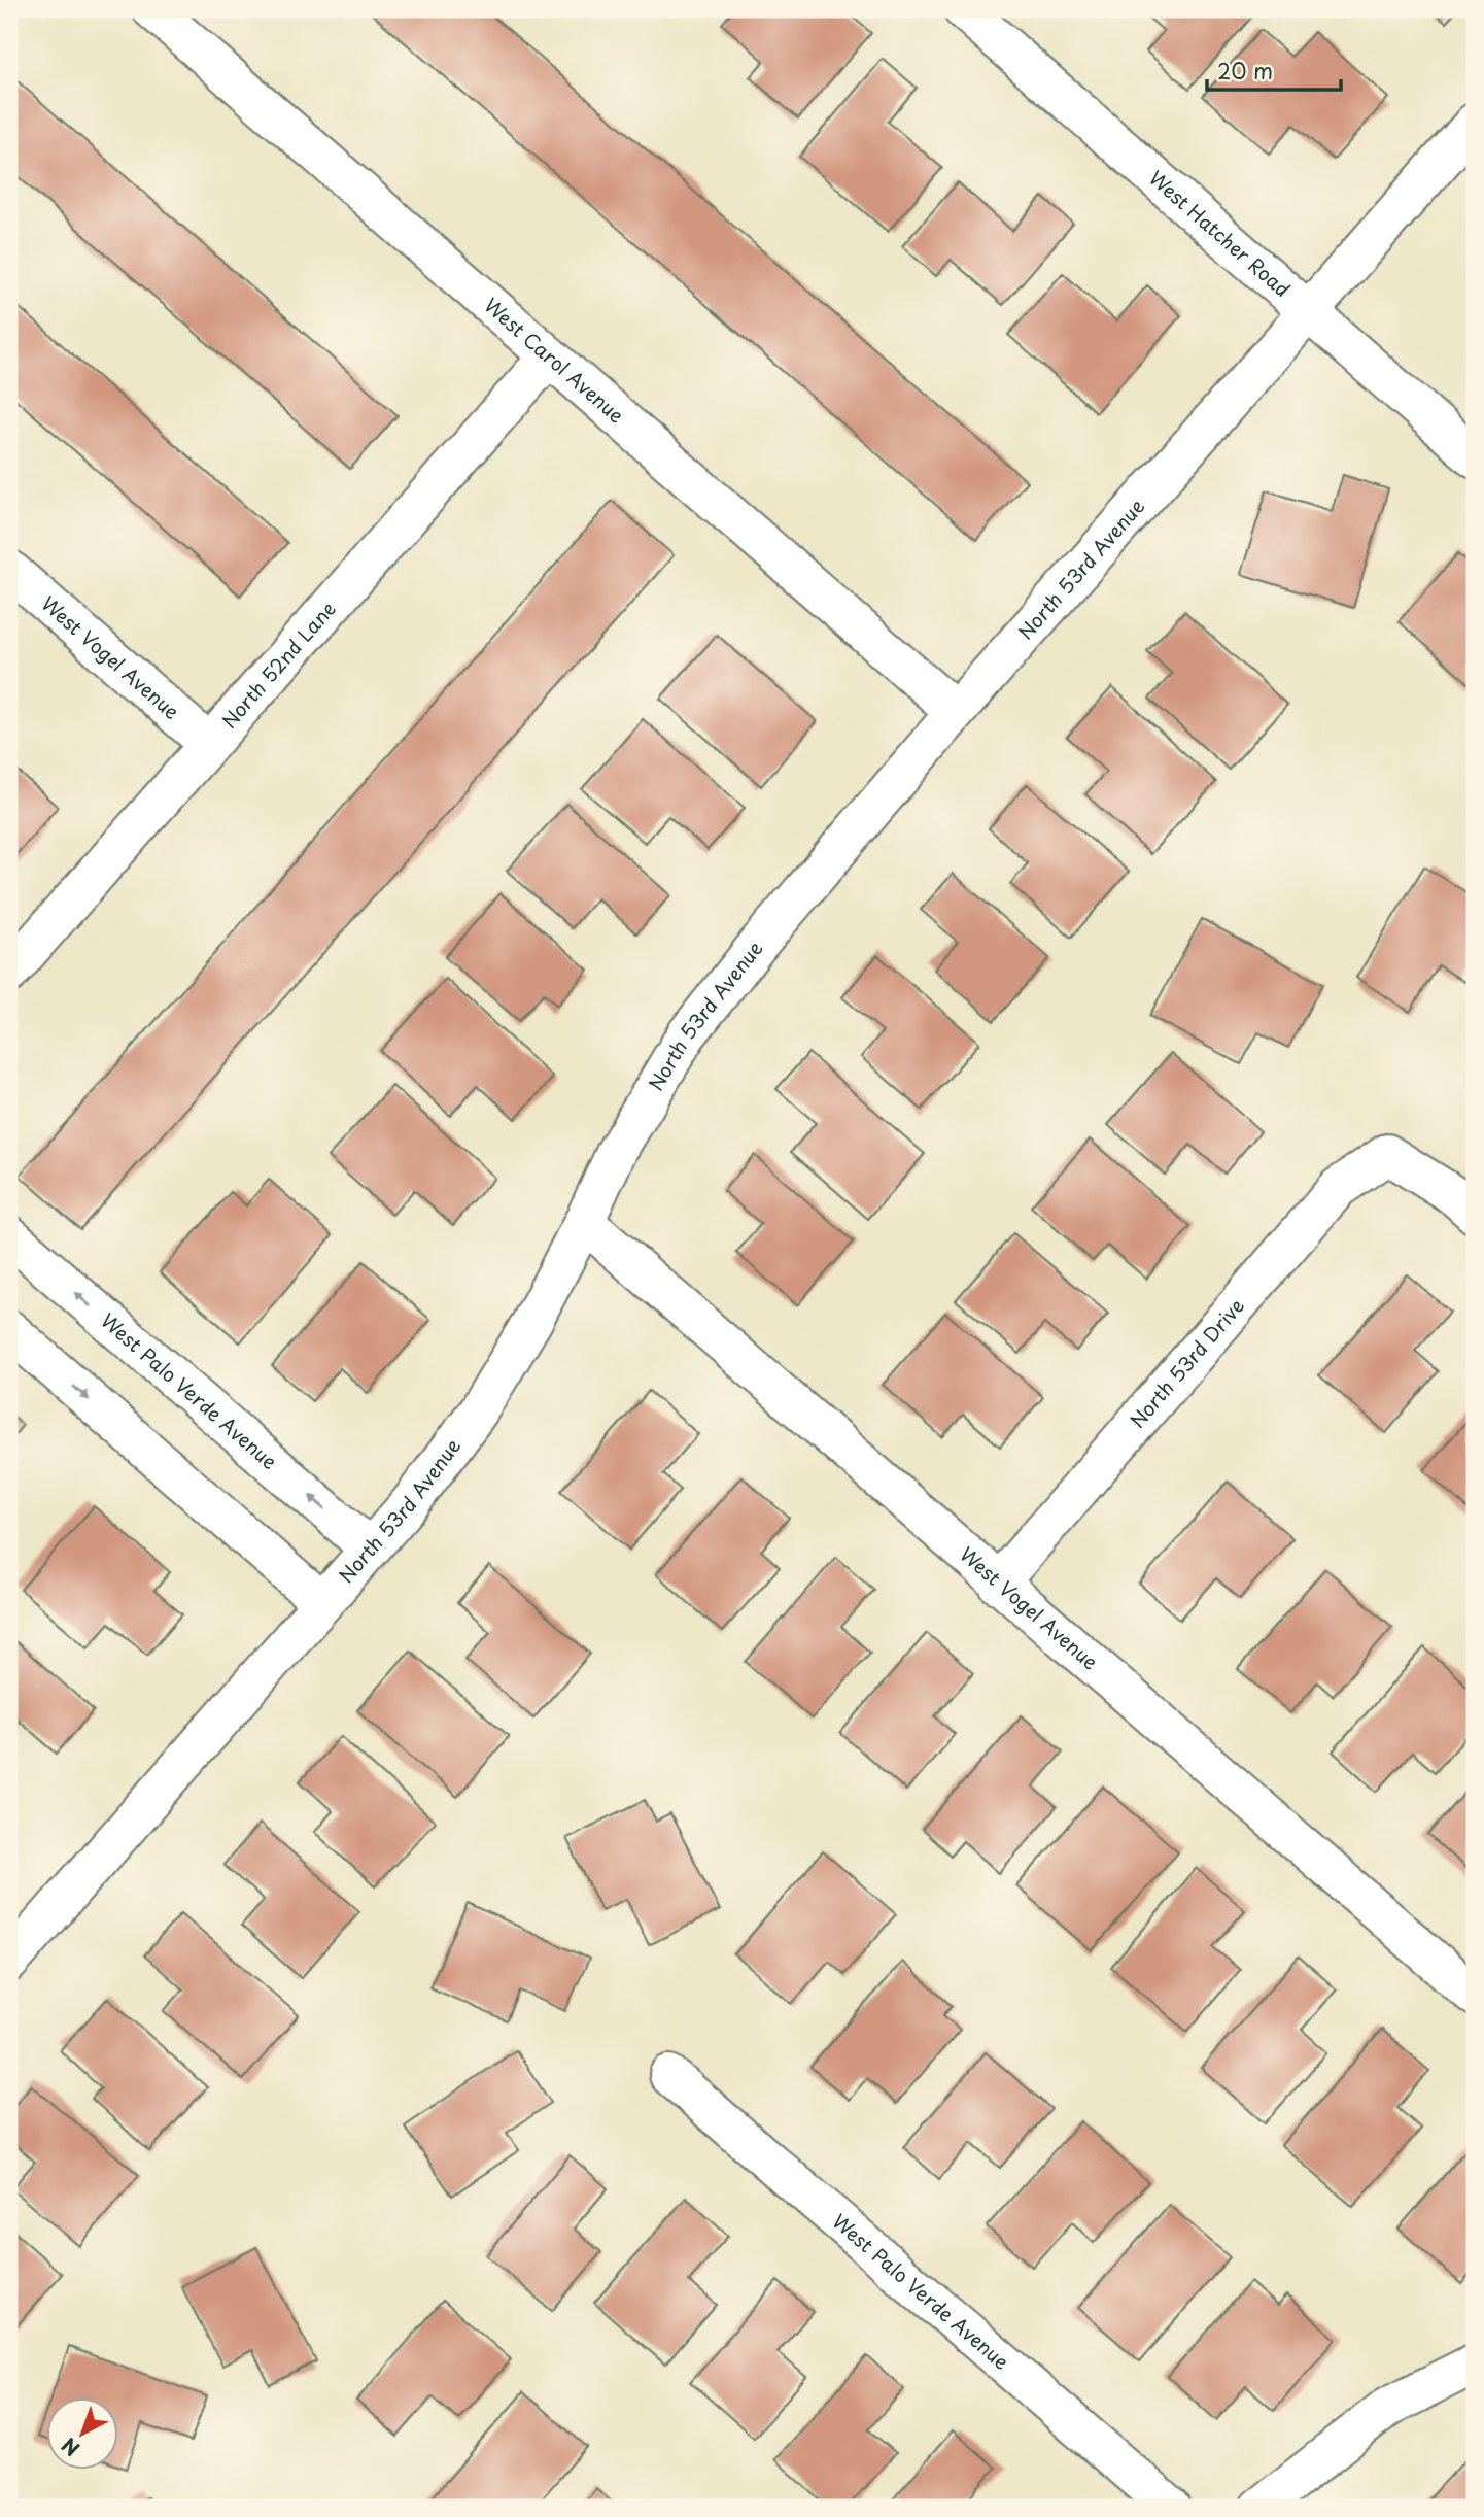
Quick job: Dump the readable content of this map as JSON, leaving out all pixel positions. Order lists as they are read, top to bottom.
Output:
{
  "streets": {
    "street": [
      "West Hatcher Road",
      "West Carol Avenue",
      "North 53rd Avenue",
      "West Vogel Avenue",
      "North 52nd Lane",
      "North 53rd Drive",
      "West Palo Verde Avenue"
    ]
  },
  "crossings": [
    ["West Hatcher Road", "North 53rd Avenue"],
    ["West Carol Avenue", "North 53rd Avenue"],
    ["West Carol Avenue", "North 52nd Lane"],
    ["North 53rd Avenue", "West Vogel Avenue"],
    ["North 53rd Avenue", "West Palo Verde Avenue"],
    ["West Vogel Avenue", "North 52nd Lane"],
    ["West Vogel Avenue", "North 53rd Drive"]
  ],
  "scale_bar": "20 m",
  "north": "bottom left"
}
